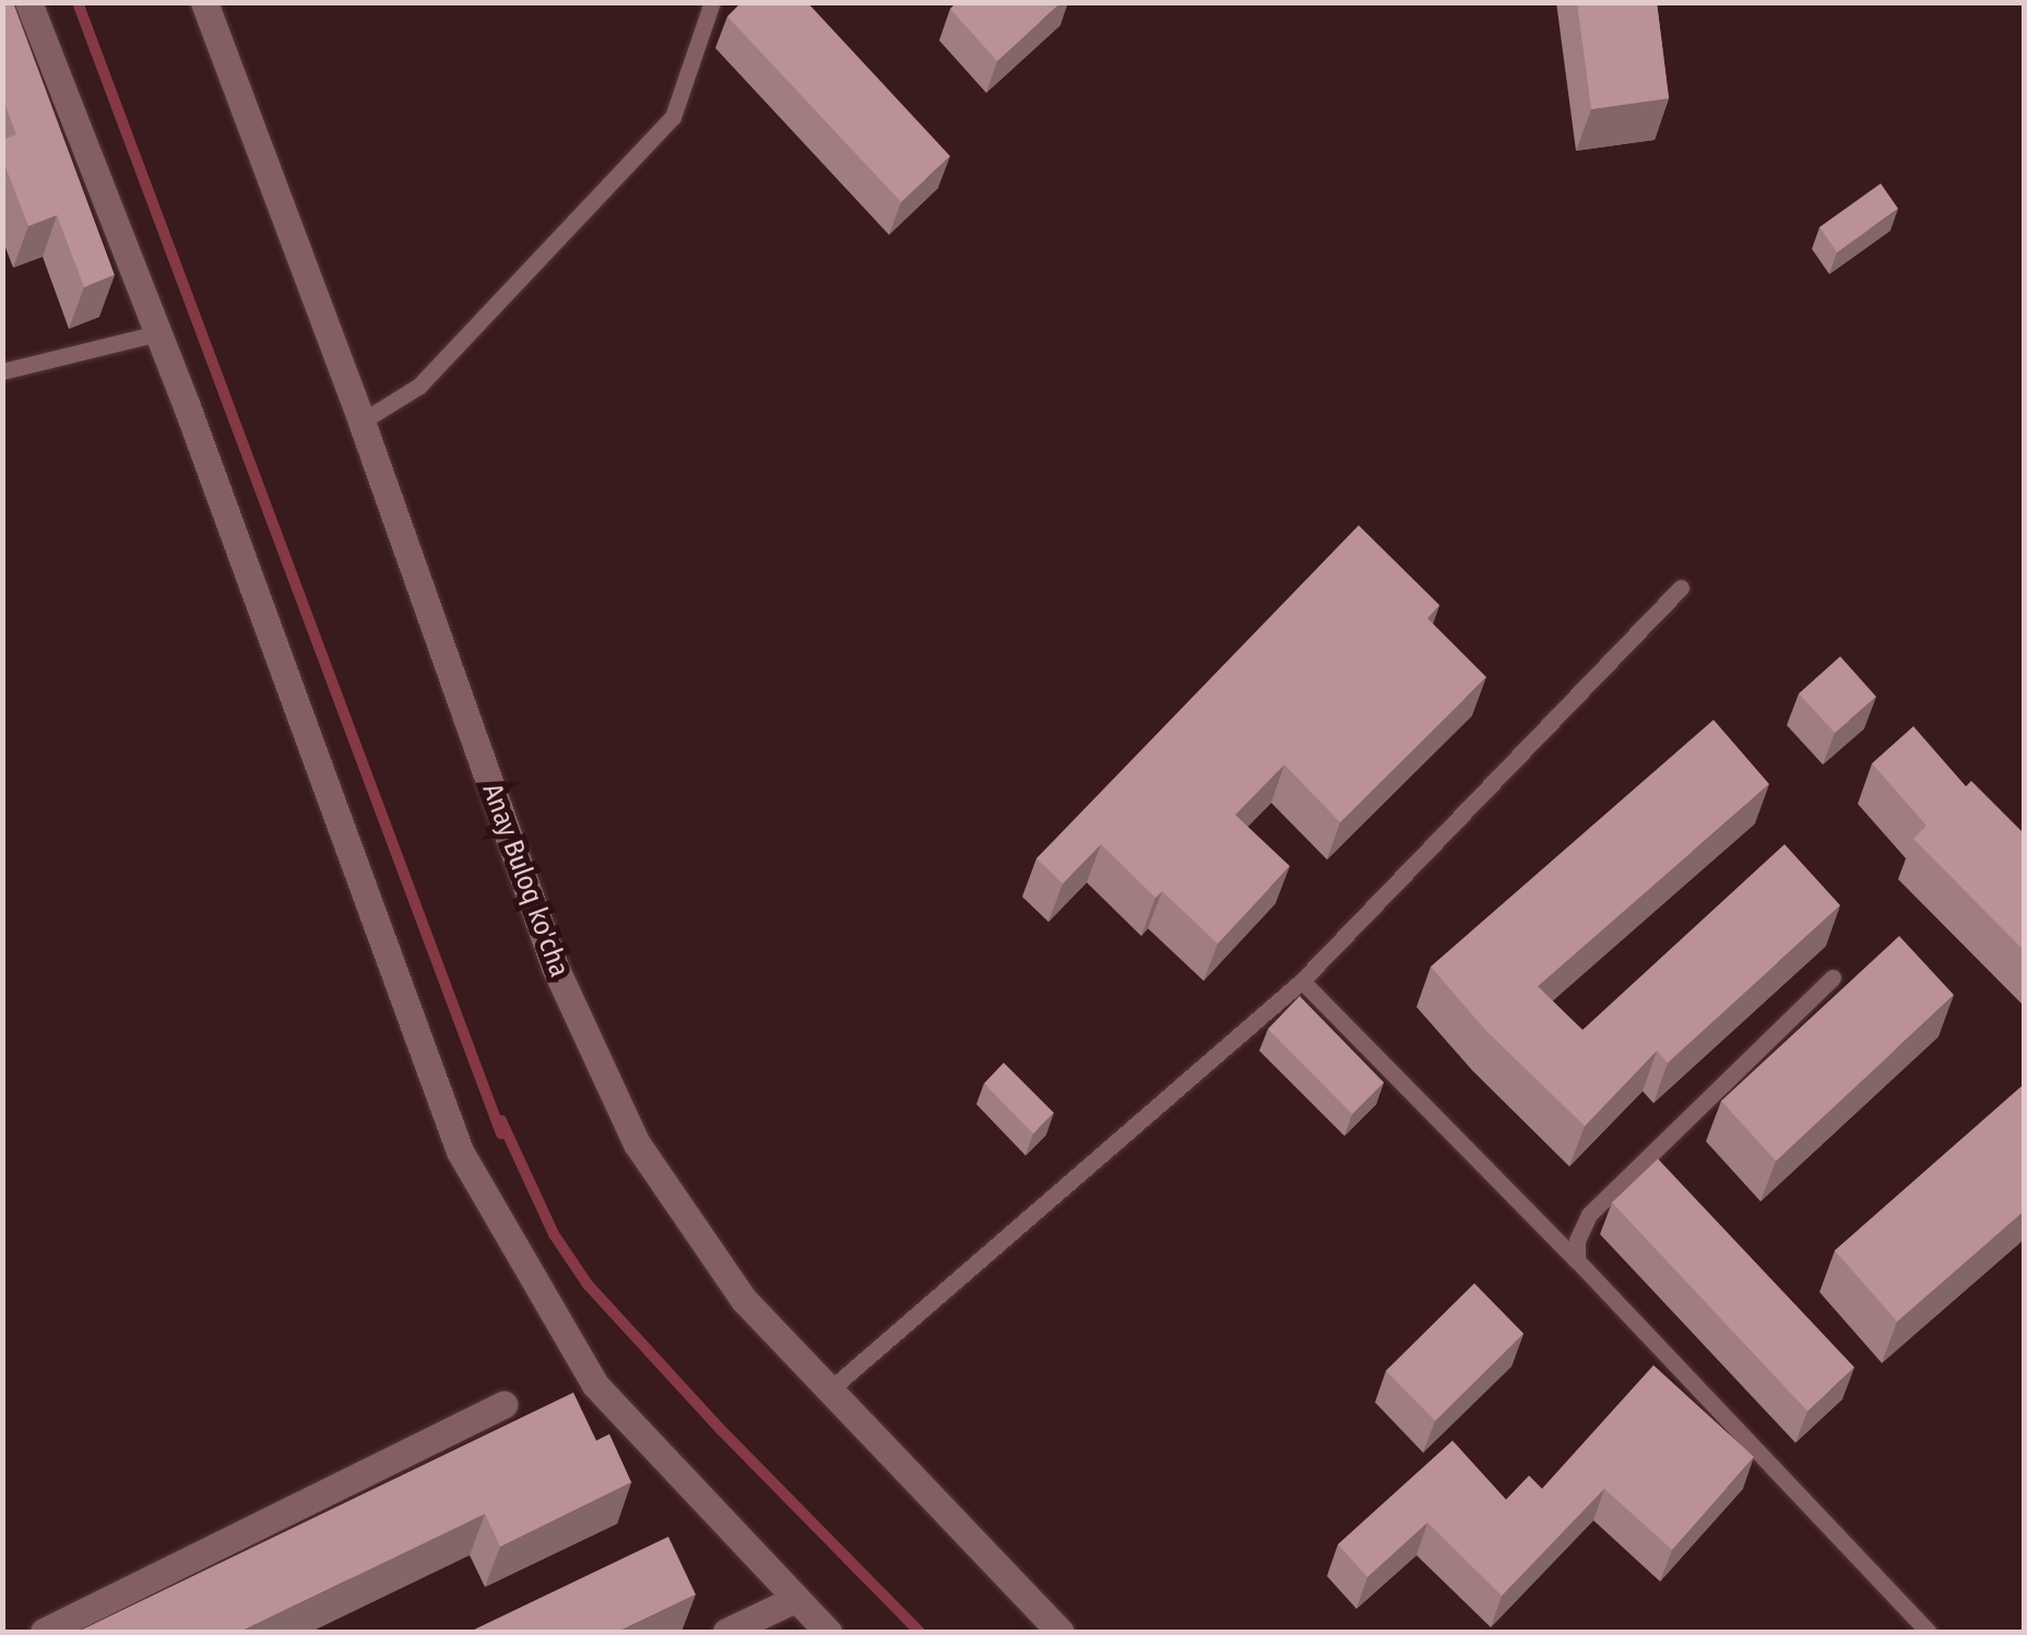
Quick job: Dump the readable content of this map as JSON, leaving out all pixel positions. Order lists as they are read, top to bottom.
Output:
{
  "streets": {
    "street": ["Anay Buloq ko'cha"]
  }
}
